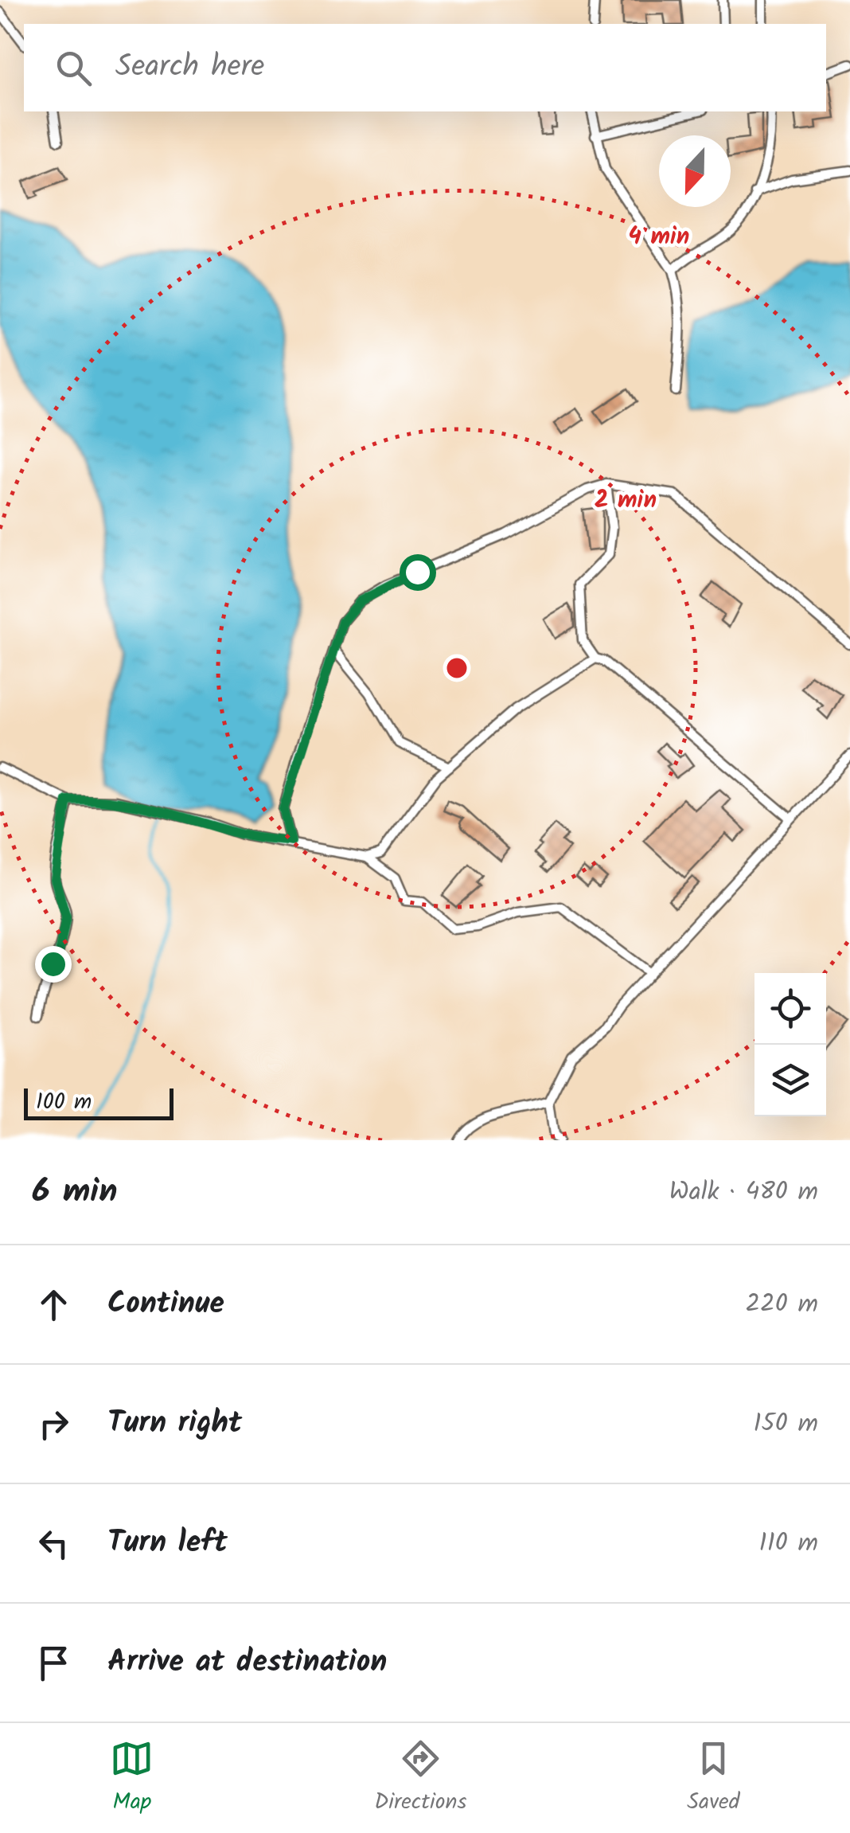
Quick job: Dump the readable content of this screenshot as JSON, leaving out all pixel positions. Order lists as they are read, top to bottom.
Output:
{
  "scale_bar": "100 m",
  "north": "bottom",
  "page": {
    "search": "Search here",
    "scale": "100 m",
    "heading": ["6 min", "Walk · 480 m"],
    "list": [
      ["Continue", "220 m"],
      ["Turn right", "150 m"],
      ["Turn left", "110 m"],
      "Arrive at destination"
    ],
    "nav": ["Map", "Directions", "Saved"]
  },
  "rings": ["4 min", "2 min"]
}
